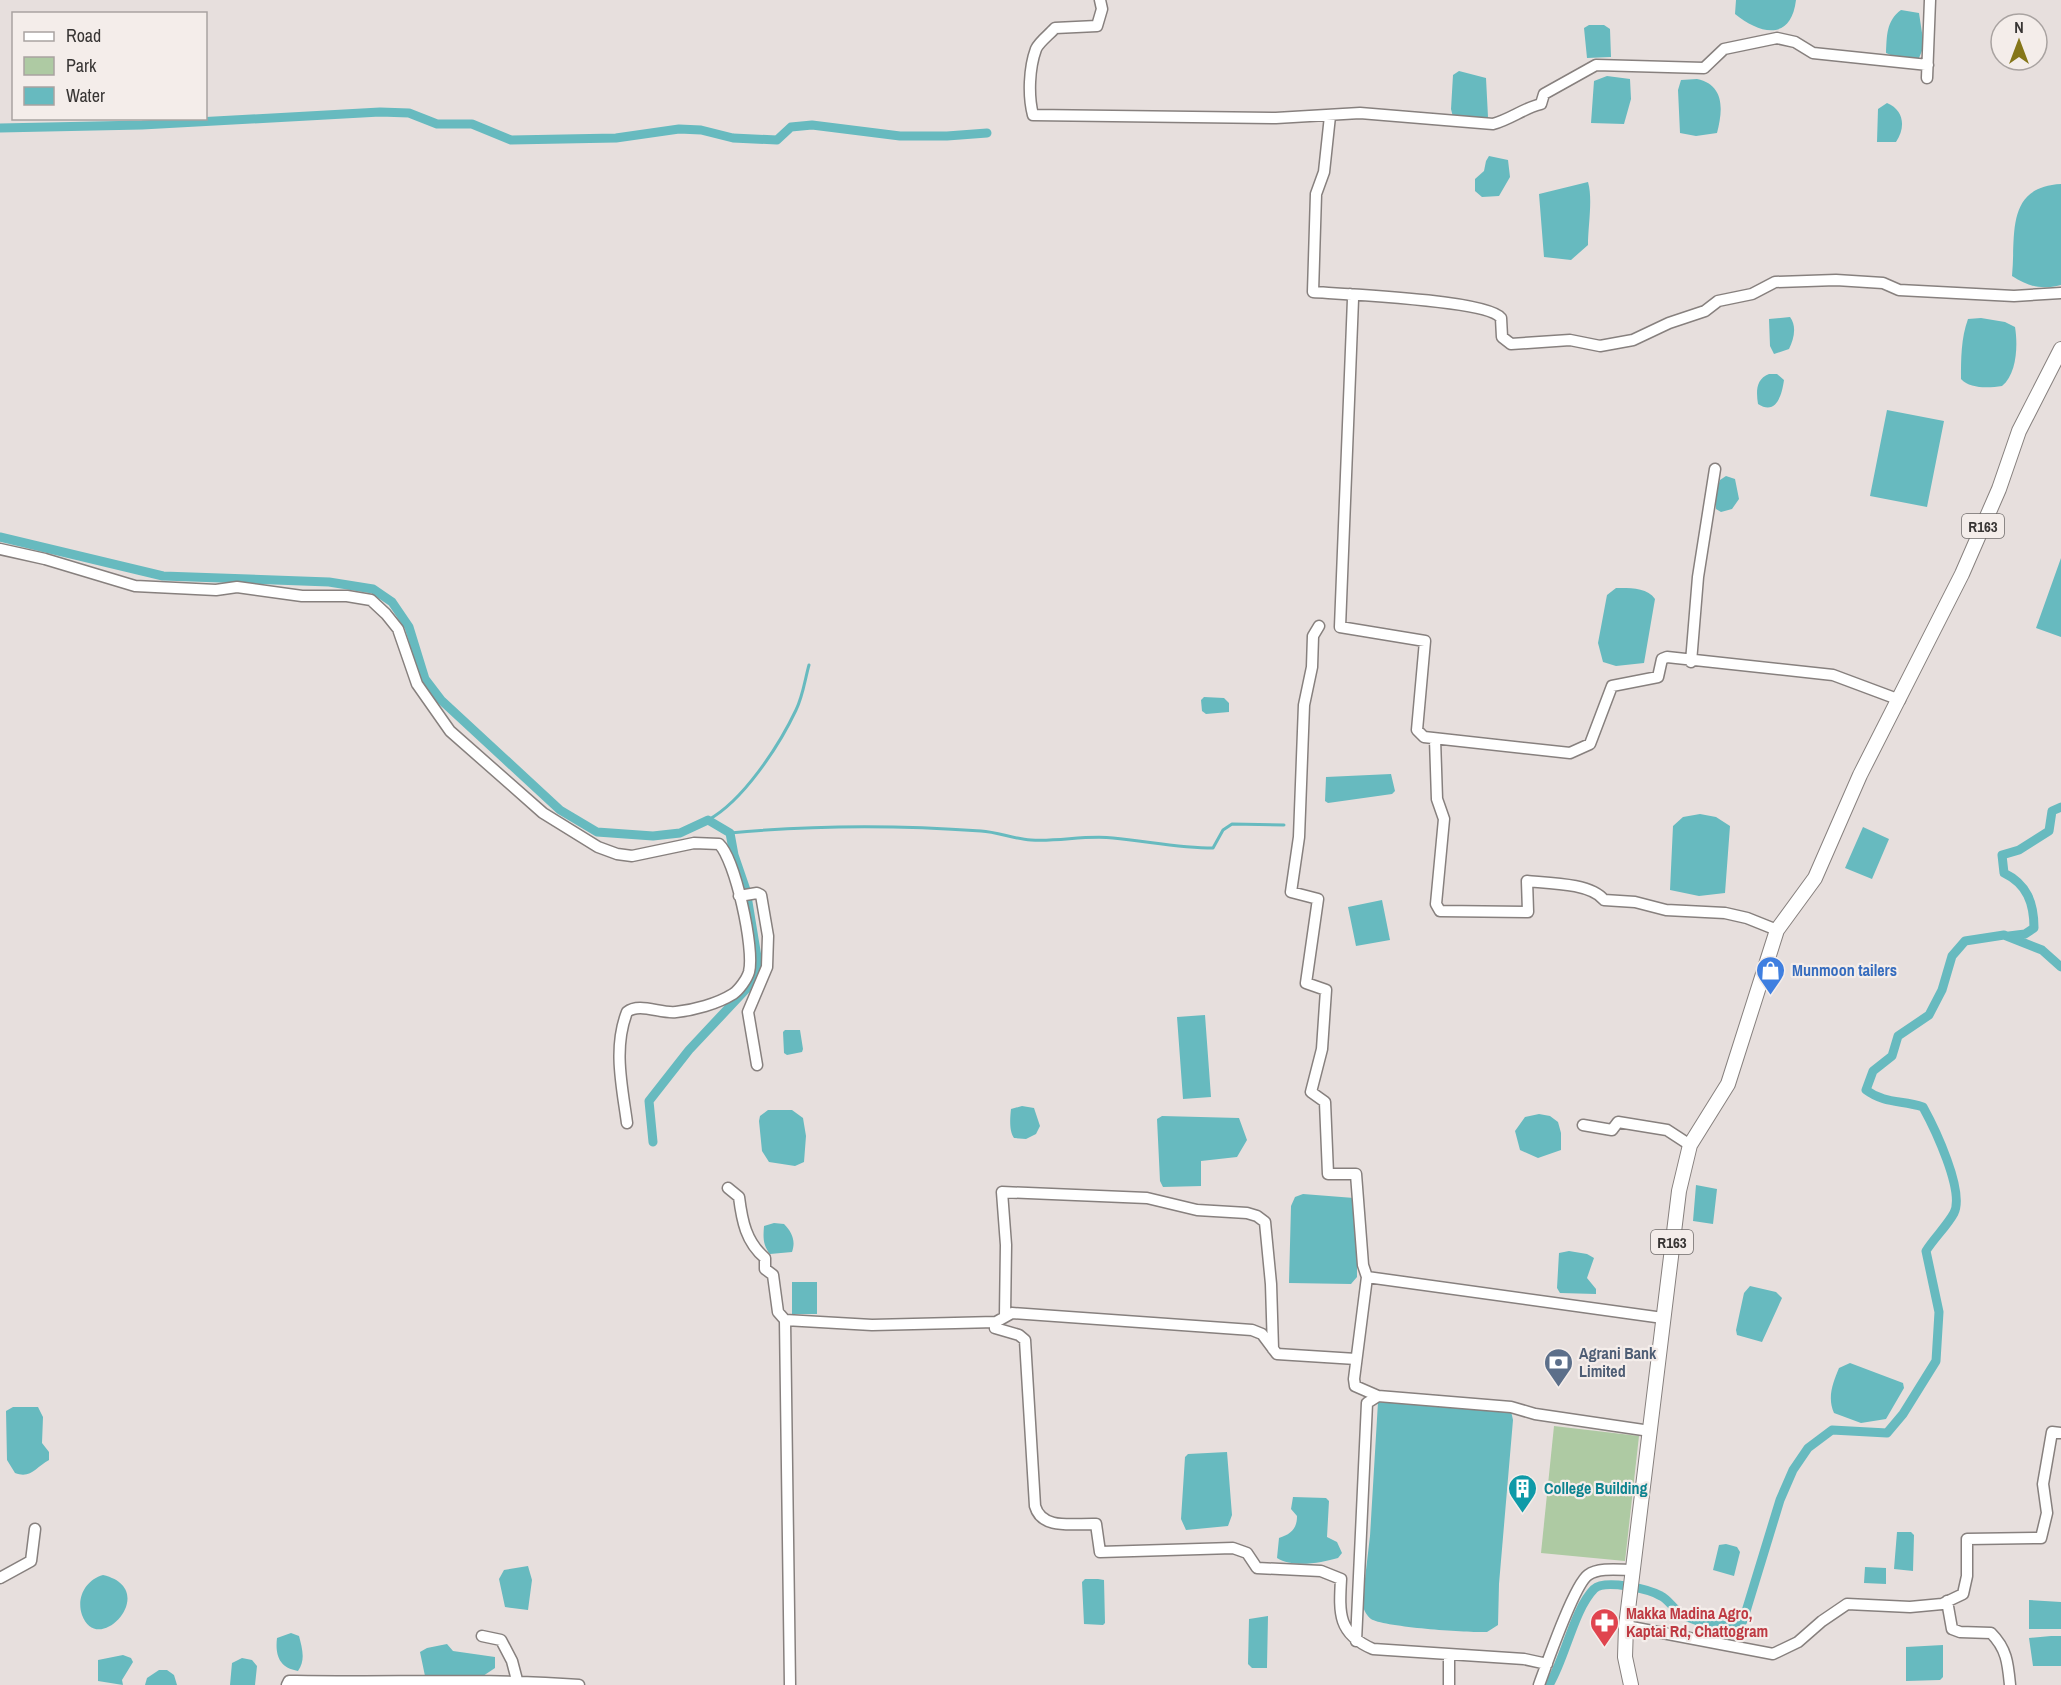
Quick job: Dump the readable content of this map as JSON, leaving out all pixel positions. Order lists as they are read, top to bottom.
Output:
{
  "streets": {
    "main road": ["R163"]
  },
  "places": {
    "shop": ["Munmoon tailers"],
    "bank": ["Agrani Bank Limited"],
    "building": ["College Building"],
    "pharmacy": ["Makka Madina Agro, Kaptai Rd, Chattogram"]
  },
  "legend": ["Road", "Park", "Water"],
  "north": "top"
}
